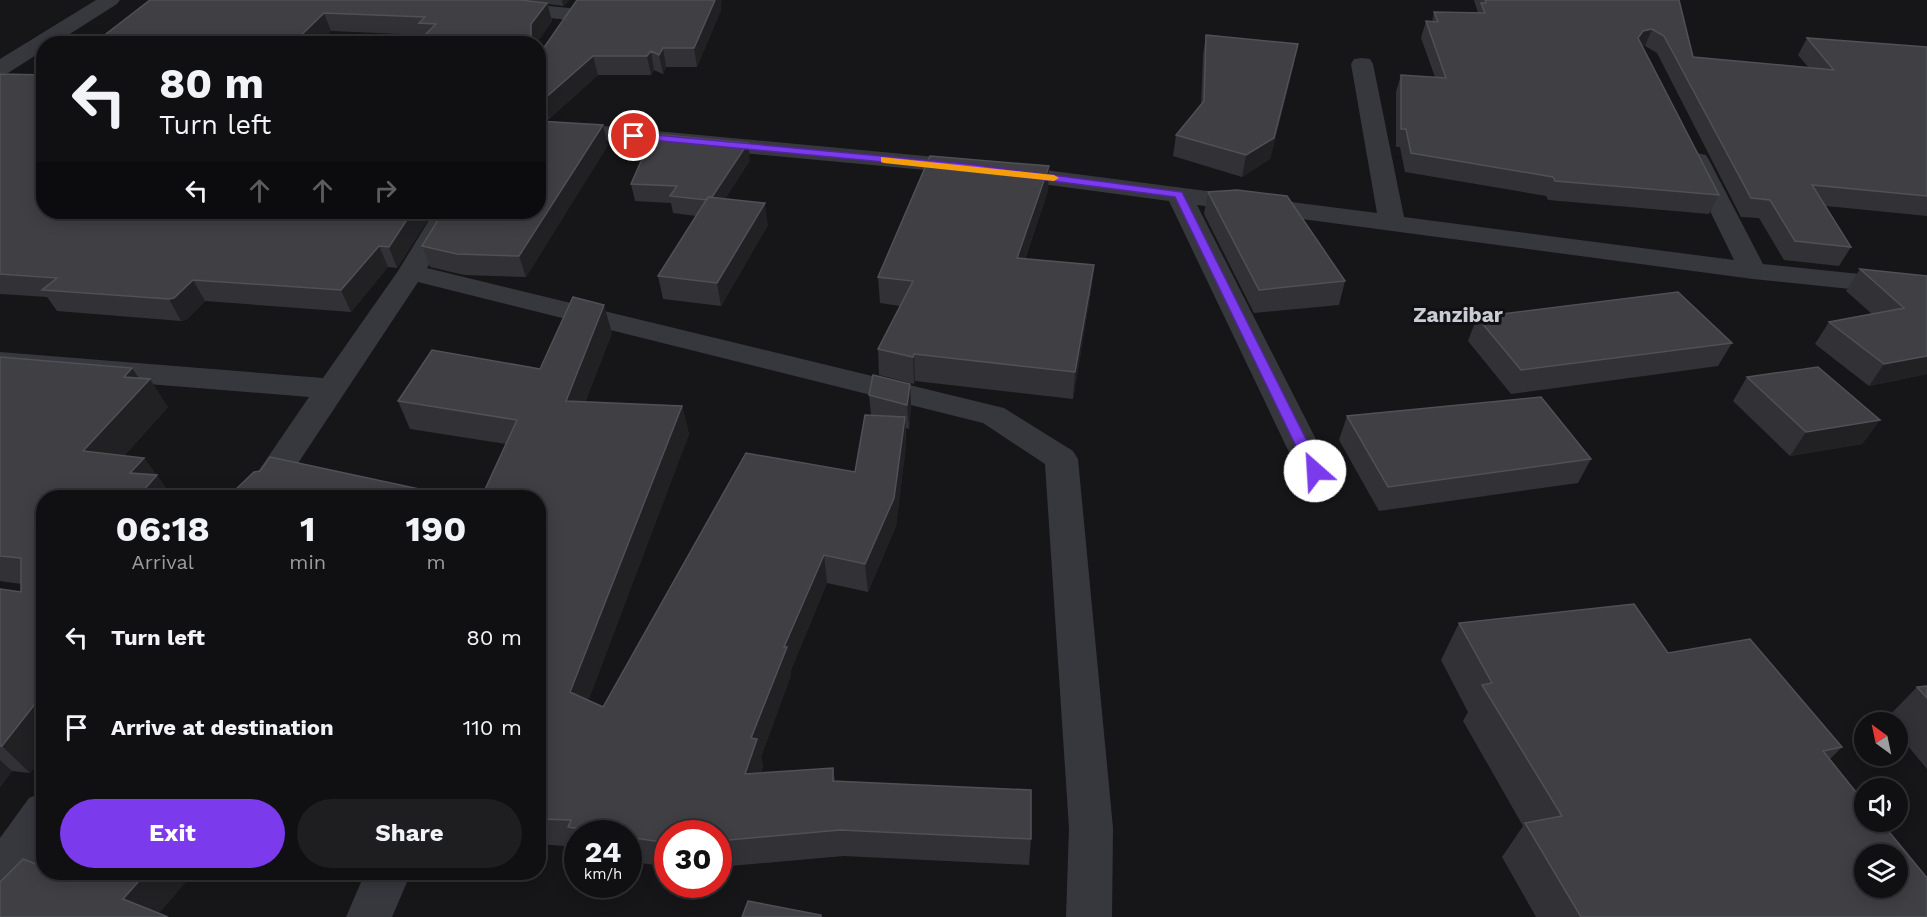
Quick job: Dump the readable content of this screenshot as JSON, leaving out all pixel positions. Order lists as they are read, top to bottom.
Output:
{
  "districts": ["Zanzibar"],
  "north": "top left",
  "page": {
    "turn": ["80 m", "Turn left"],
    "eta": [
      "06:18",
      "Arrival",
      "1",
      "min",
      "190",
      "m"
    ],
    "list": [
      {
        "name": "Turn left",
        "value": "80 m"
      },
      {
        "name": "Arrive at destination",
        "value": "110 m"
      }
    ],
    "buttons": ["Exit", "Share"],
    "speed": "24 km/h",
    "limit": "30"
  }
}
